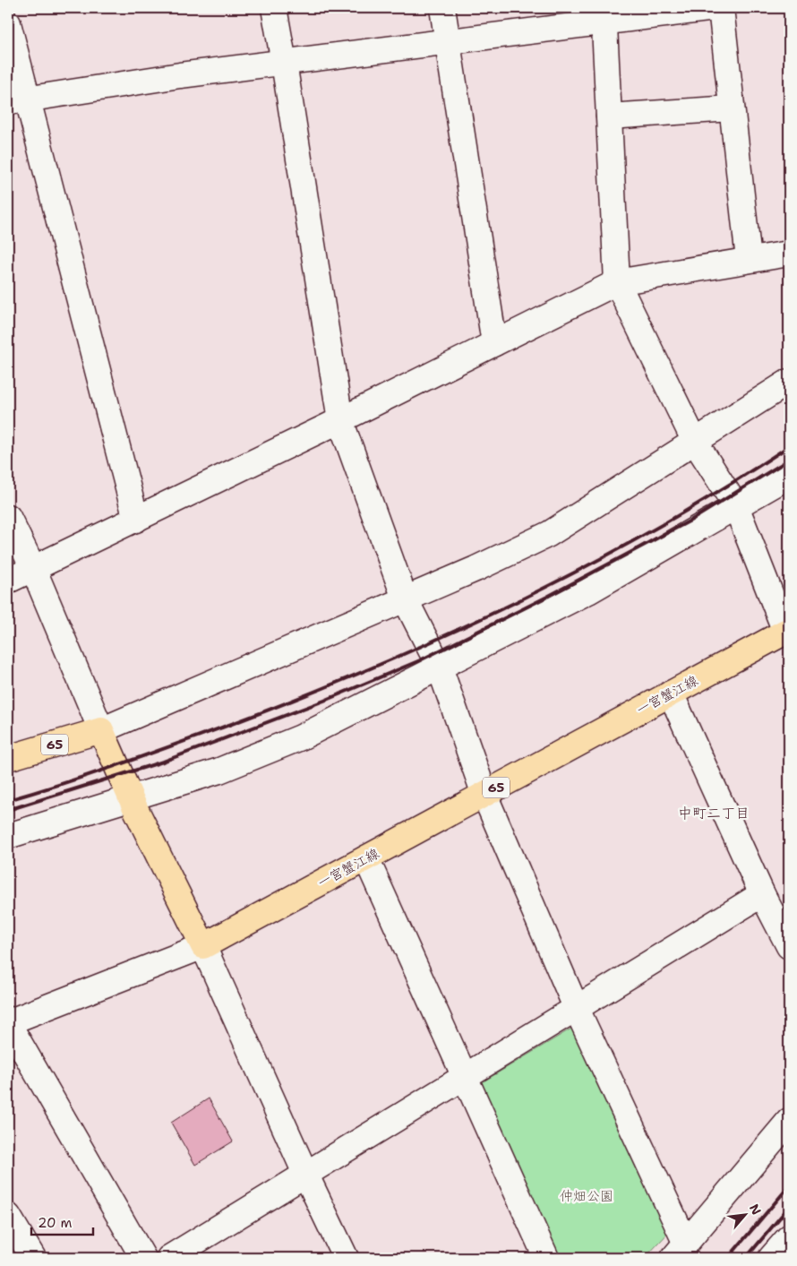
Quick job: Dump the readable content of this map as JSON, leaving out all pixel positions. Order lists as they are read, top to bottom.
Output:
{
  "streets": {
    "main road": ["一宮蟹江線", "65"]
  },
  "districts": ["中町二丁目"],
  "parks": ["仲畑公園"],
  "scale_bar": "20 m",
  "north": "top right"
}
